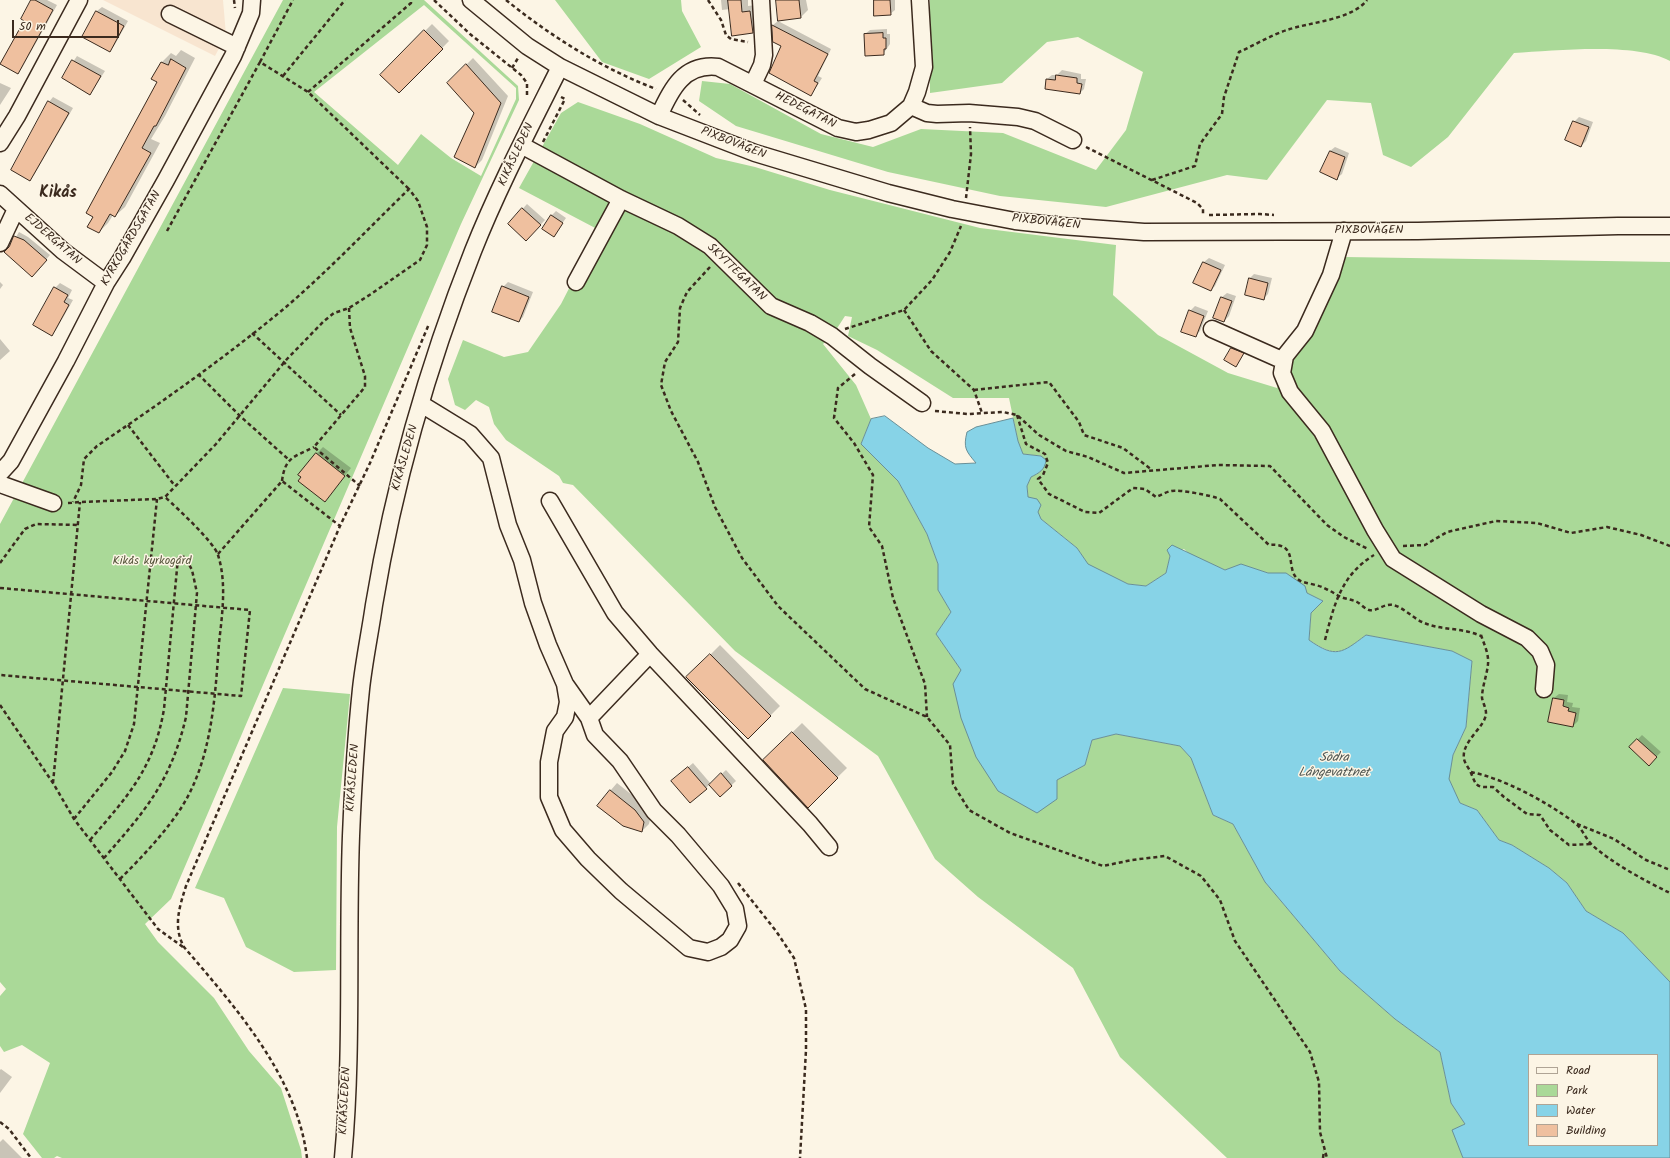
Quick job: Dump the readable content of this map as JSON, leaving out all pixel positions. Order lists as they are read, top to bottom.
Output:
{
  "streets": {
    "street": [
      "HEDEGATAN",
      "PIXBOVÄGEN",
      "KIKÅSLEDEN",
      "KYRKOGÅRDSGATAN",
      "EJDERGATAN",
      "SKYTTEGATAN"
    ]
  },
  "crossings": [
    ["HEDEGATAN", "PIXBOVÄGEN"],
    ["PIXBOVÄGEN", "KIKÅSLEDEN"],
    ["KIKÅSLEDEN", "SKYTTEGATAN"],
    ["KYRKOGÅRDSGATAN", "EJDERGATAN"]
  ],
  "districts": ["Kikås"],
  "water": ["Södra Långevattnet"],
  "parks": ["Kikås kyrkogård"],
  "legend": [
    "Road",
    "Park",
    "Water",
    "Building"
  ],
  "scale_bar": "50 m"
}
